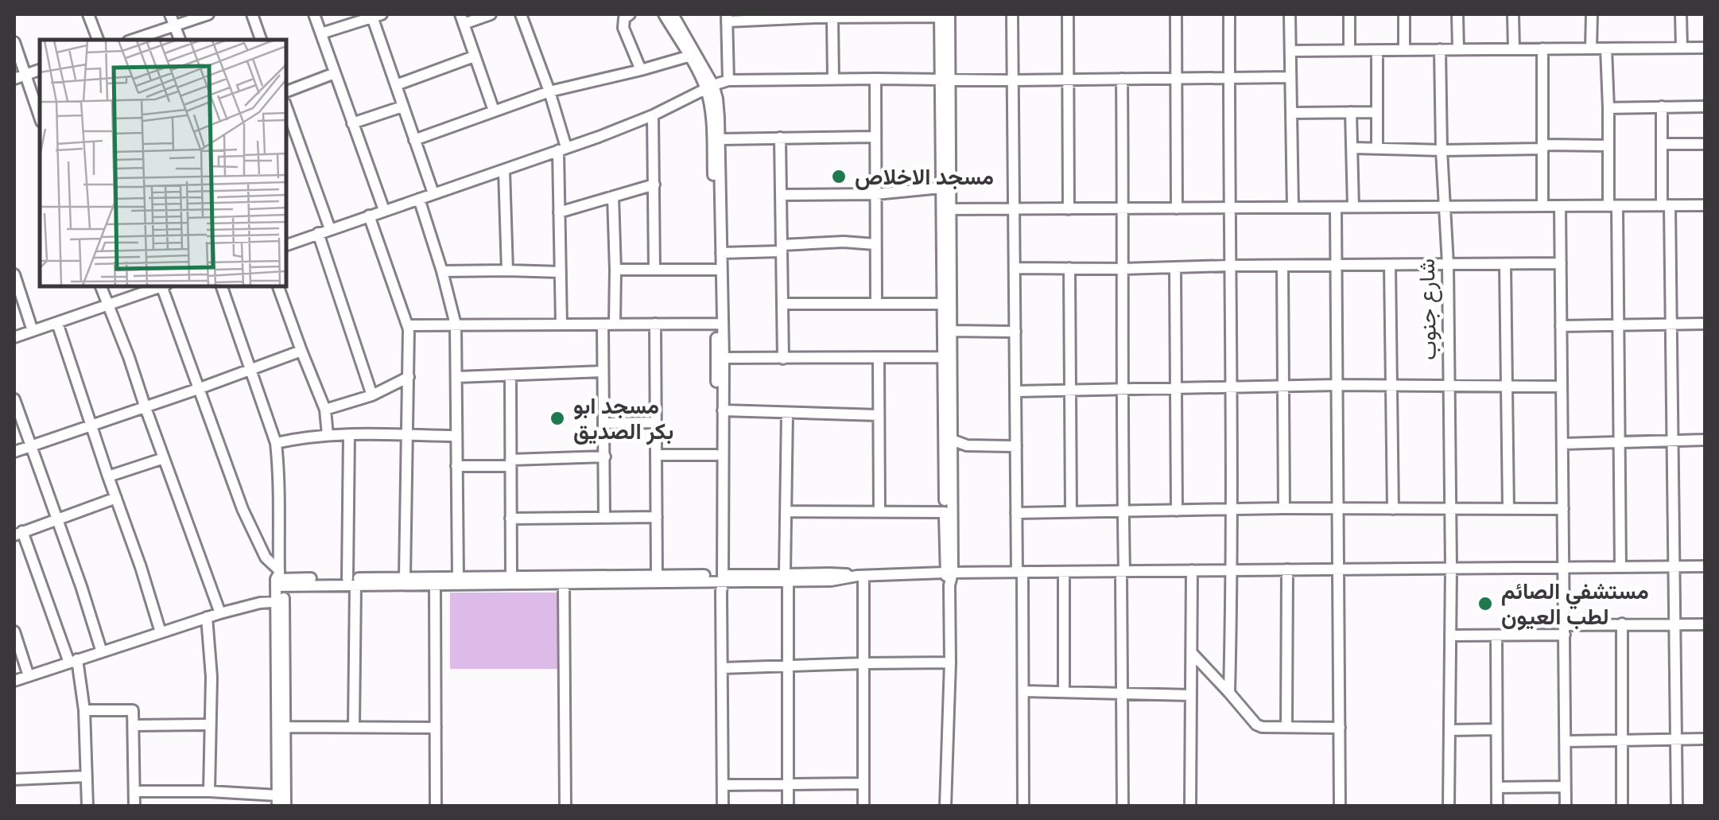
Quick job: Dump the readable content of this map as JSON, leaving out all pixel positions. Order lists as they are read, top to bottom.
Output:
{
  "streets": {
    "street": ["شارع جنوب"]
  },
  "places": ["مسجد الاخلاص", "مسجد ابو بكر الصديق", "مستشفي الصائم لطب العيون"]
}
